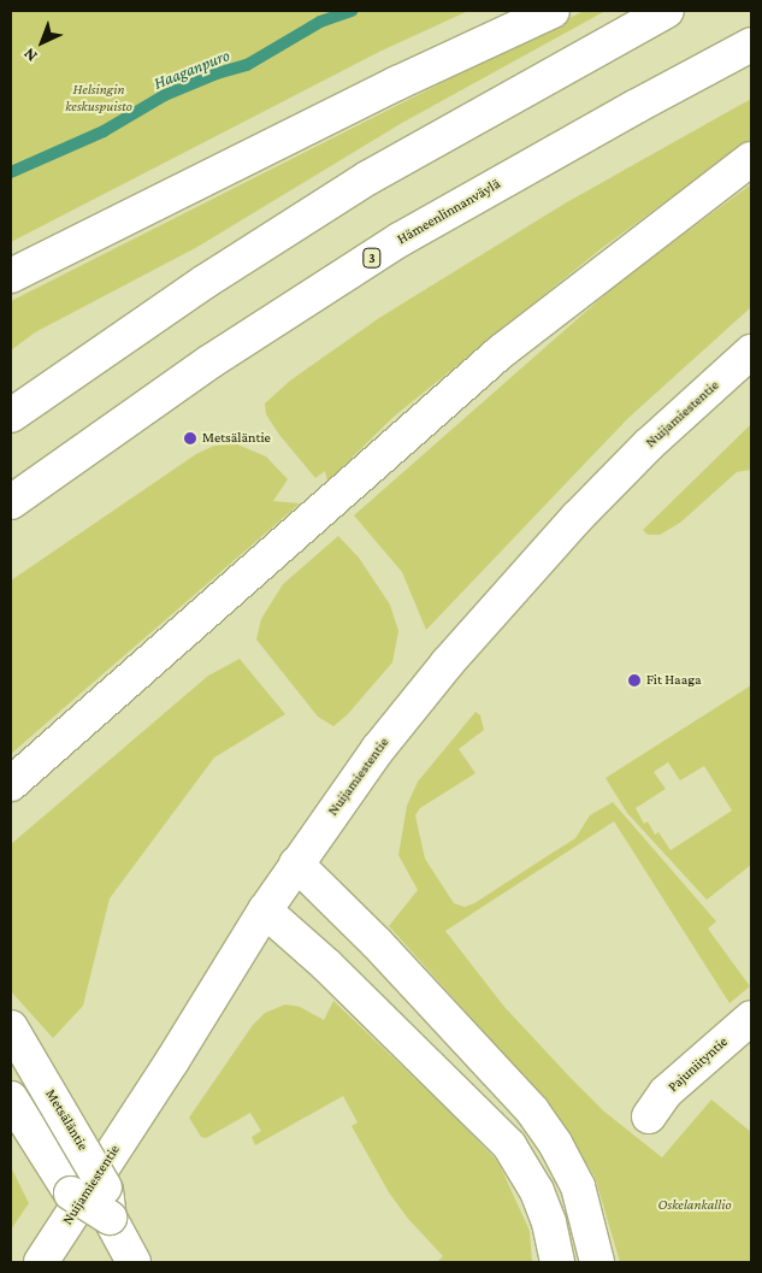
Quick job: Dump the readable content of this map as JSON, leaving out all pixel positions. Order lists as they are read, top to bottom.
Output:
{
  "streets": {
    "main road": [
      "Hämeenlinnanväylä",
      "3",
      "Nuijamiestentie",
      "Pajuniityntie",
      "Metsäläntie"
    ]
  },
  "water": ["Haaganpuro"],
  "parks": ["Helsingin keskuspuisto", "Oskelankallio"],
  "places": ["Metsäläntie", "Fit Haaga"],
  "north": "bottom left"
}
